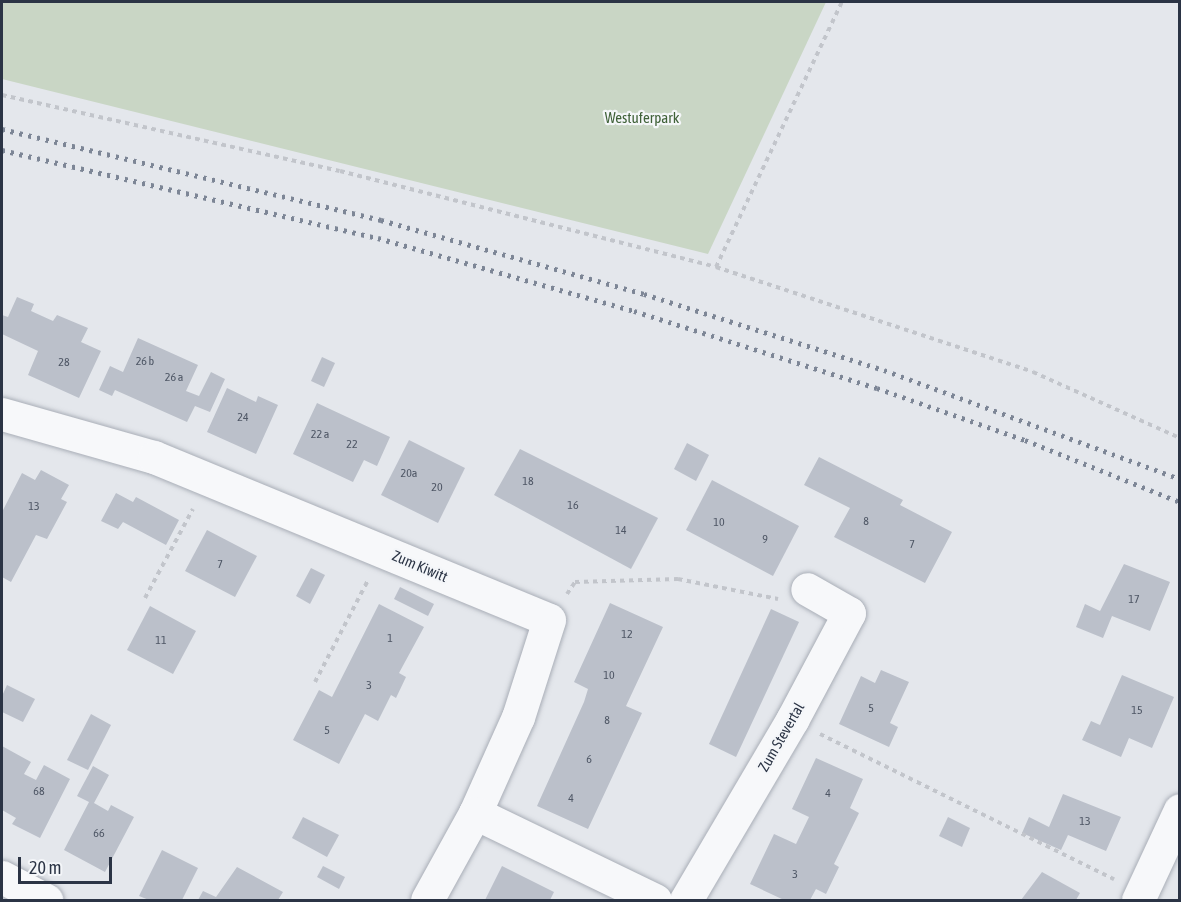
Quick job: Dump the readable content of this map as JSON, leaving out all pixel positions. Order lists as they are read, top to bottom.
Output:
{
  "streets": {
    "street": ["Zum Kiwitt", "Zum Stevertal"]
  },
  "parks": ["Westuferpark"],
  "house_numbers": [
    "26 b",
    "28",
    "26 a",
    "24",
    "22 a",
    "22",
    "20a",
    "18",
    "20",
    "16",
    "13",
    "8",
    "10",
    "14",
    "9",
    "7",
    "7",
    "17",
    "12",
    "1",
    "11",
    "10",
    "3",
    "5",
    "15",
    "8",
    "5",
    "6",
    "68",
    "4",
    "4",
    "13",
    "66",
    "3"
  ],
  "scale_bar": "20 m"
}
